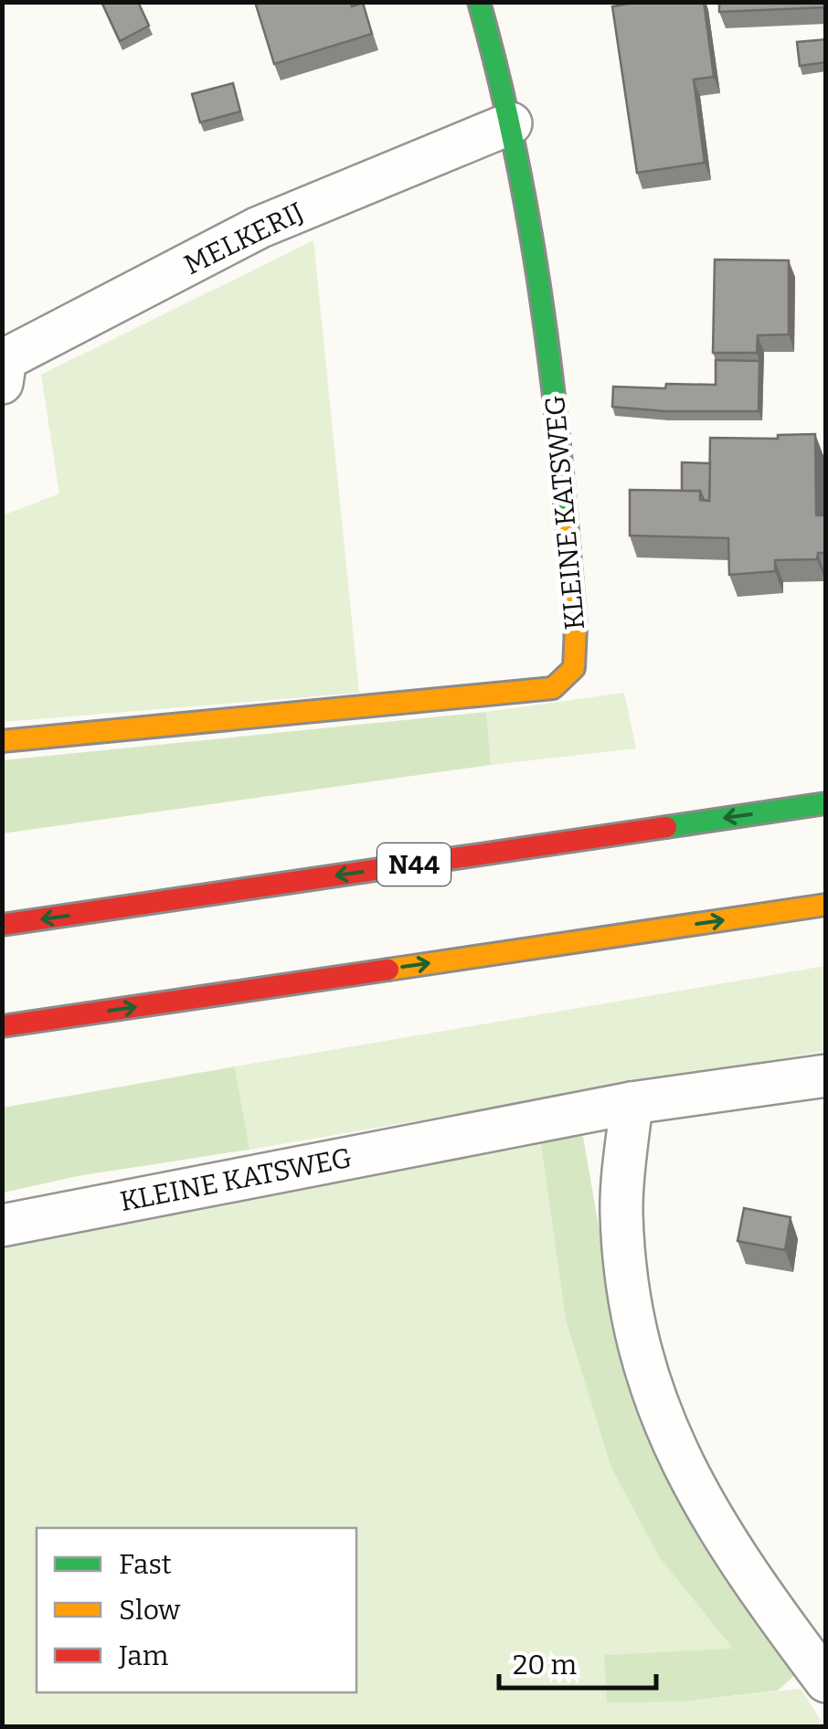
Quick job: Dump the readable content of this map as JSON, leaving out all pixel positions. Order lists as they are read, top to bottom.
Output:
{
  "streets": {
    "main road": ["KLEINE KATSWEG", "N44"],
    "street": ["MELKERIJ"]
  },
  "crossings": [
    ["MELKERIJ", "KLEINE KATSWEG"]
  ],
  "legend": ["Fast", "Slow", "Jam"],
  "scale_bar": "20 m"
}
